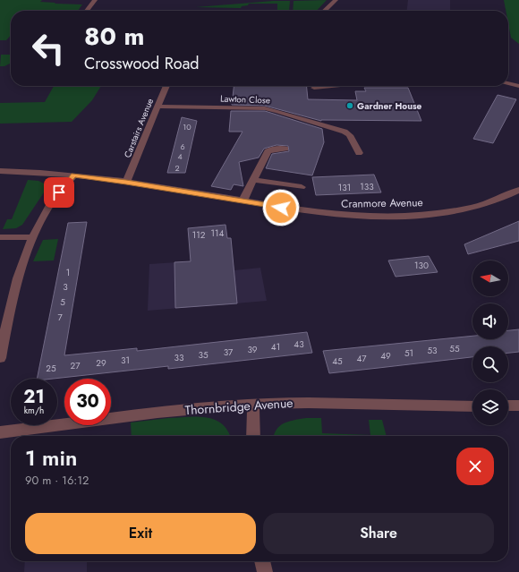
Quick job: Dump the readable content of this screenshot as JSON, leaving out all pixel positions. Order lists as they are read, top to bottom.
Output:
{
  "streets": {
    "street": [
      "Lawton Close",
      "Carstairs Avenue",
      "Cranmore Avenue",
      "Thornbridge Avenue"
    ]
  },
  "crossings": [
    ["Lawton Close", "Carstairs Avenue"],
    ["Carstairs Avenue", "Cranmore Avenue"]
  ],
  "places": ["Gardner House"],
  "house_numbers": [
    "10",
    "6",
    "4",
    "2",
    "133",
    "131",
    "114",
    "112",
    "130",
    "1",
    "3",
    "5",
    "7",
    "43",
    "41",
    "55",
    "39",
    "53",
    "37",
    "51",
    "35",
    "49",
    "33",
    "47",
    "31",
    "45",
    "29",
    "27",
    "25"
  ],
  "north": "left",
  "page": {
    "turn": ["80 m", "Crosswood Road"],
    "speed": "21 km/h",
    "limit": "30",
    "heading": ["1 min", "90 m · 16:12"],
    "buttons": ["Exit", "Share"]
  }
}
